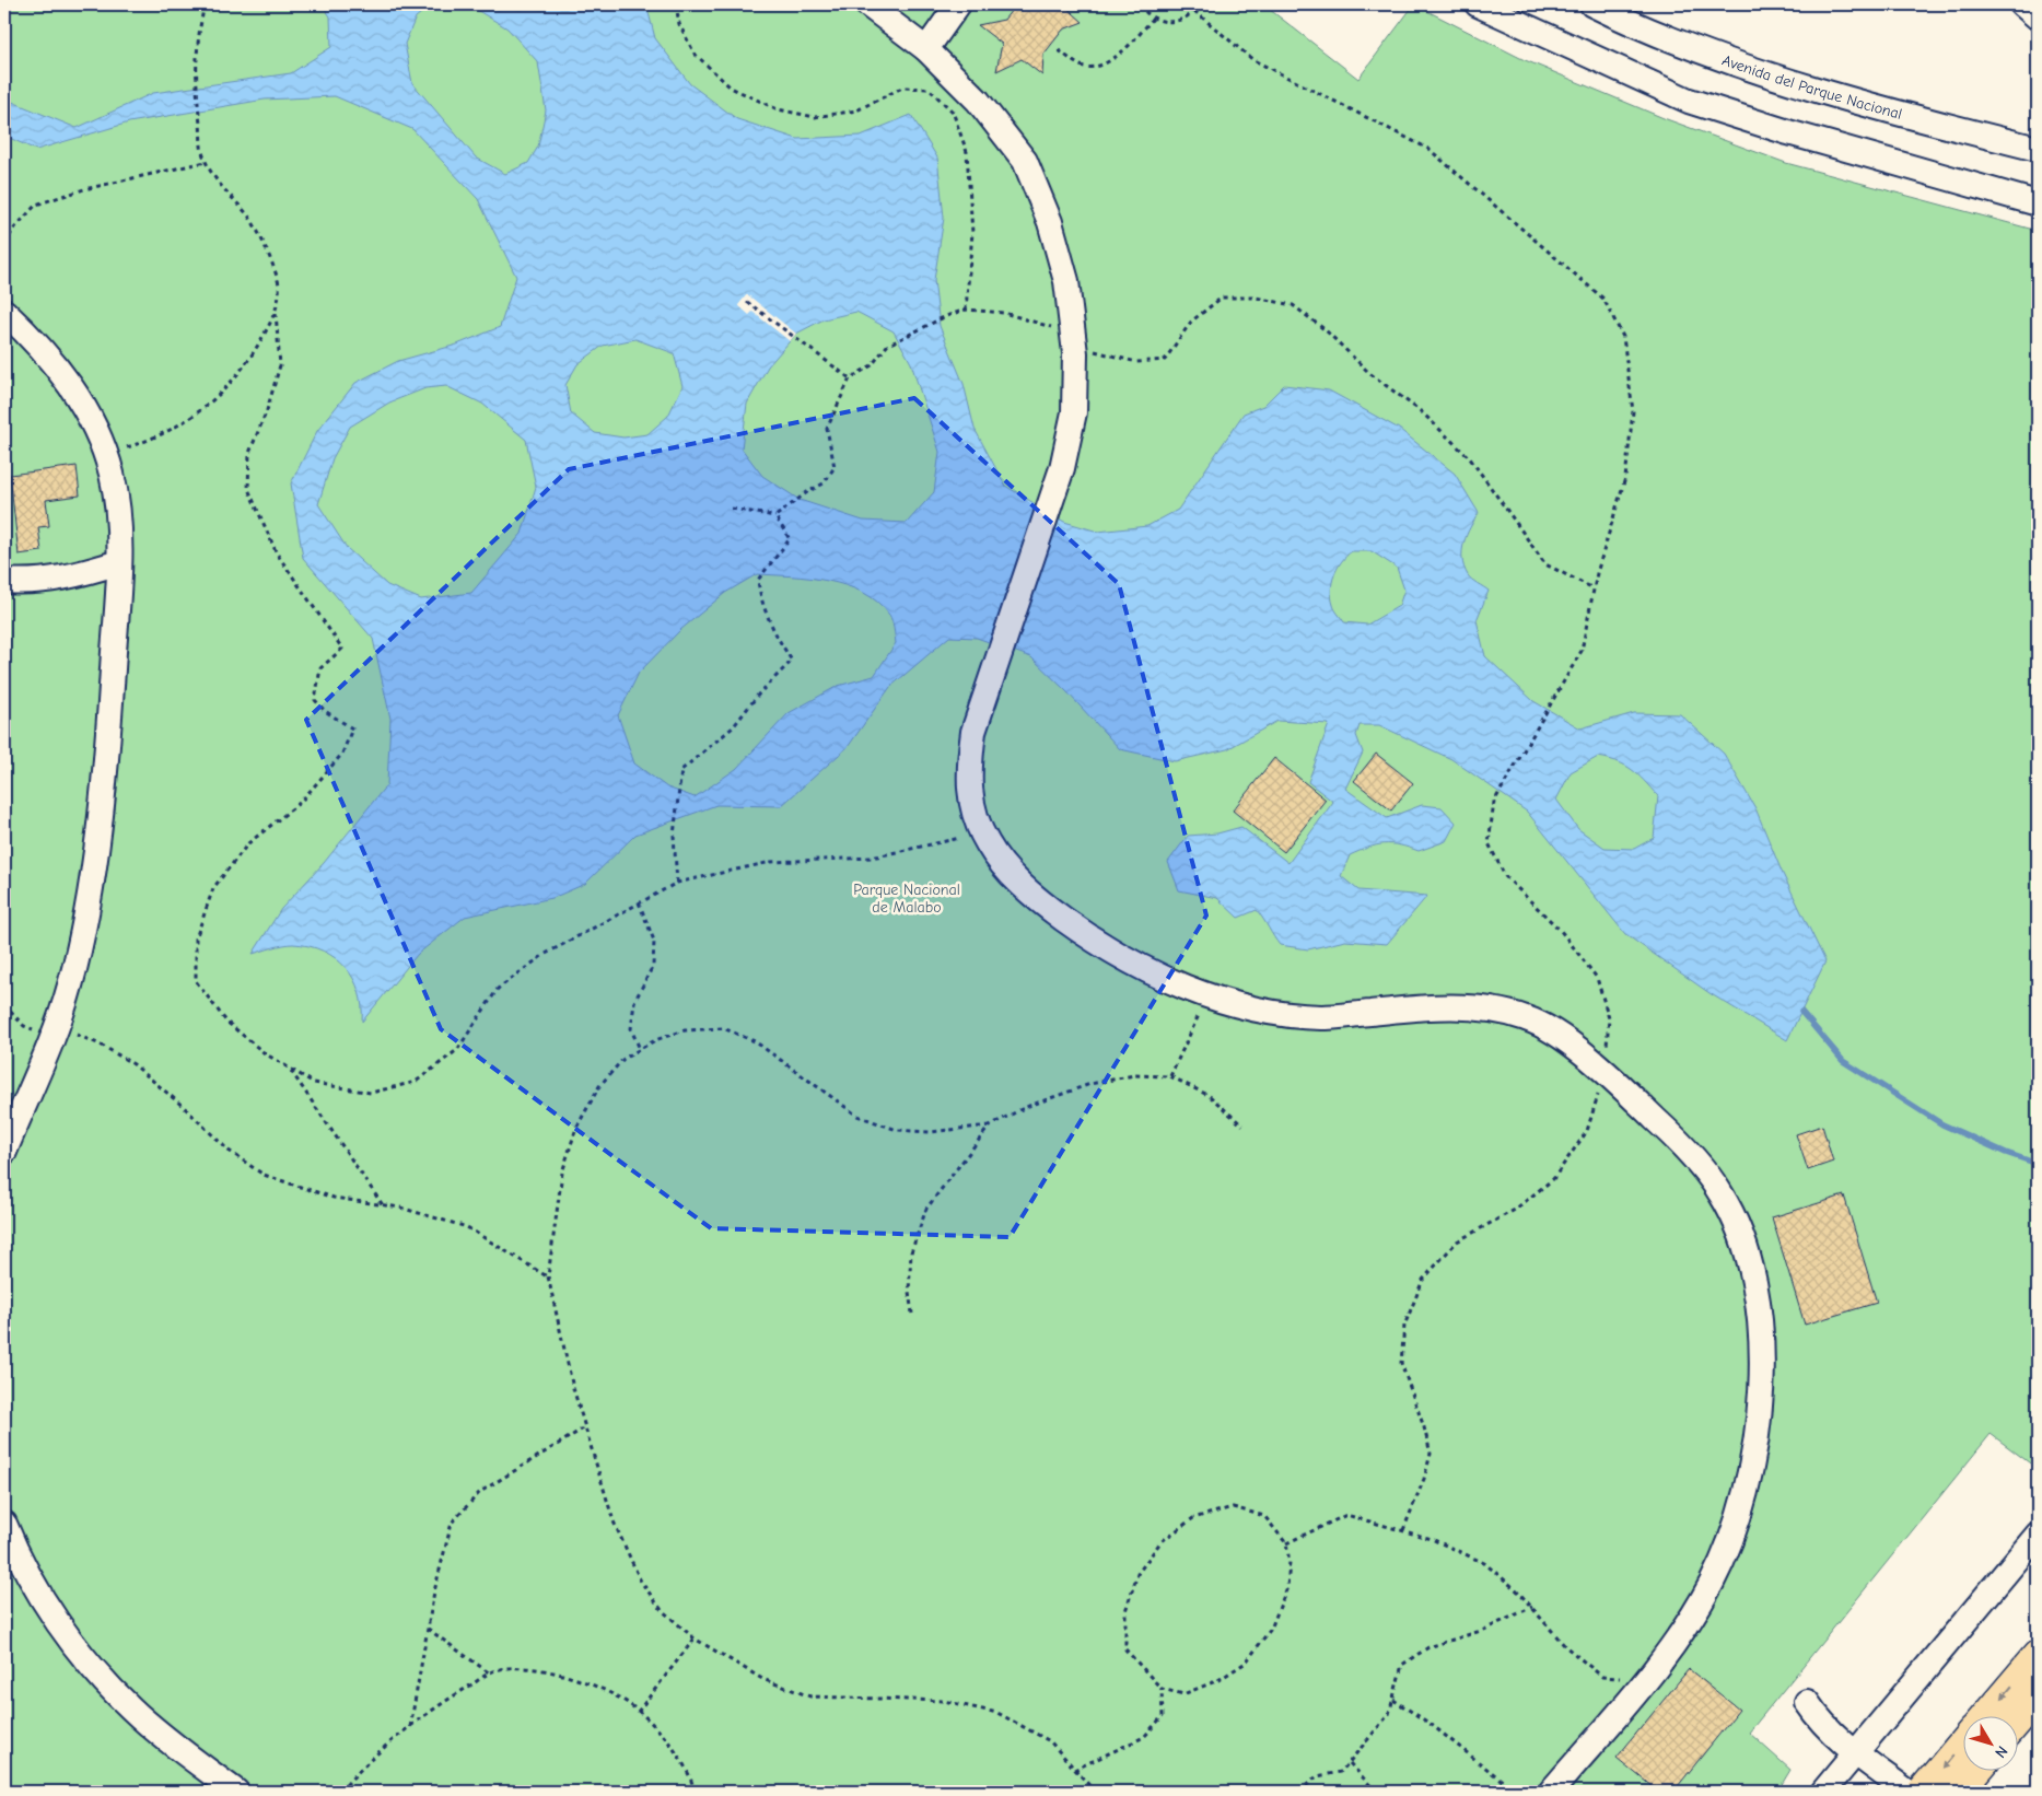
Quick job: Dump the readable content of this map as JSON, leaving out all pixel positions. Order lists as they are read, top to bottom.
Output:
{
  "streets": {
    "street": ["Avenida del Parque Nacional"]
  },
  "parks": ["Parque Nacional de Malabo"],
  "north": "bottom right"
}
